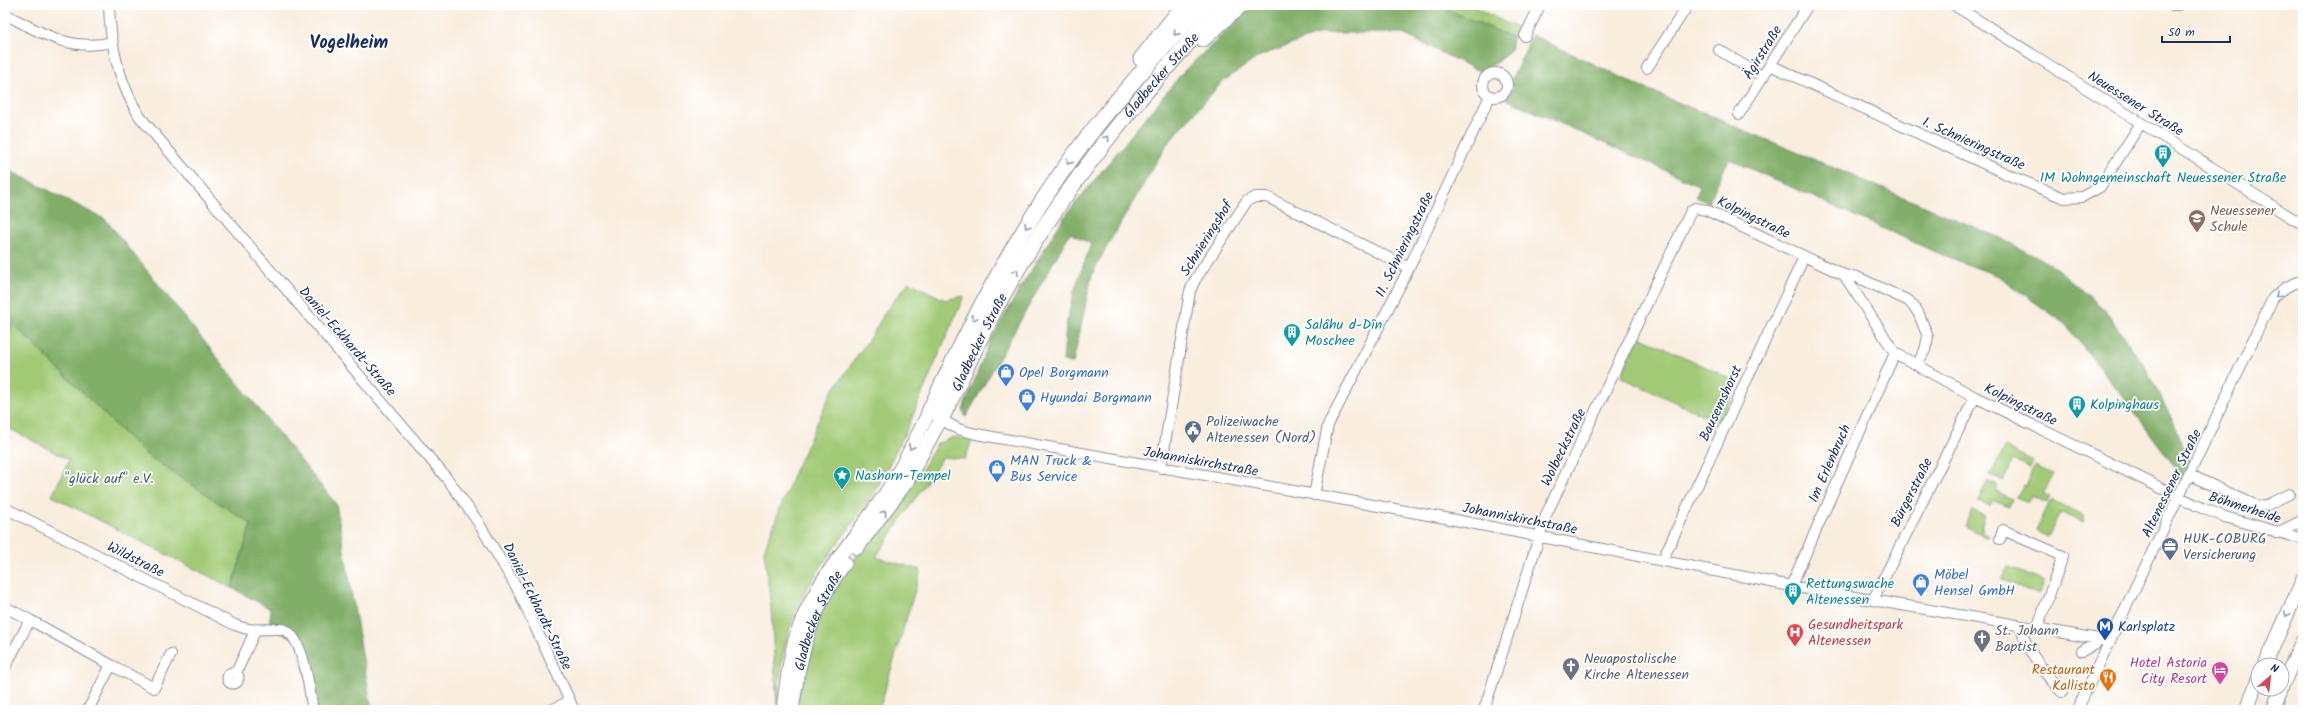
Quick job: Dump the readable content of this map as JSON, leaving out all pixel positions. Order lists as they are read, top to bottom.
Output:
{
  "streets": {
    "highway": ["Gladbecker Straße"],
    "street": [
      "Ägirstraße",
      "Neuessener Straße",
      "I. Schnieringstraße",
      "Kolpingstraße",
      "Schnieringshof",
      "II. Schnieringstraße",
      "Daniel-Eckhardt-Straße",
      "Bausemshorst",
      "Wolbeckstraße",
      "Johanniskirchstraße",
      "Im Erlenbruch",
      "Altenessener Straße",
      "Bürgerstraße",
      "Böhmerheide",
      "Wildstraße"
    ]
  },
  "crossings": [
    ["Ägirstraße", "I. Schnieringstraße"],
    ["Gladbecker Straße", "Johanniskirchstraße"],
    ["Neuessener Straße", "I. Schnieringstraße"],
    ["Kolpingstraße", "Bausemshorst"],
    ["Kolpingstraße", "Wolbeckstraße"],
    ["Kolpingstraße", "Im Erlenbruch"],
    ["Kolpingstraße", "Altenessener Straße"],
    ["Kolpingstraße", "Bürgerstraße"],
    ["Kolpingstraße", "Böhmerheide"],
    ["Schnieringshof", "II. Schnieringstraße"],
    ["Schnieringshof", "Johanniskirchstraße"],
    ["II. Schnieringstraße", "Johanniskirchstraße"],
    ["Bausemshorst", "Johanniskirchstraße"],
    ["Wolbeckstraße", "Johanniskirchstraße"],
    ["Johanniskirchstraße", "Im Erlenbruch"],
    ["Johanniskirchstraße", "Altenessener Straße"],
    ["Johanniskirchstraße", "Bürgerstraße"],
    ["Altenessener Straße", "Böhmerheide"]
  ],
  "one_way": ["Altenessener Straße"],
  "districts": ["Vogelheim"],
  "parks": ["\"glück auf\" e.V."],
  "places": {
    "building": [
      "IM Wohngemeinschaft Neuessener Straße",
      "Salâhu d-Dîn Moschee",
      "Kolpinghaus",
      "Rettungswache Altenessen"
    ],
    "school or university": ["Neuessener Schule"],
    "shop": [
      "Opel Borgmann",
      "Hyundai Borgmann",
      "MAN Truck & Bus Service",
      "Möbel Hensel GmbH"
    ],
    "public building": ["Polizeiwache Altenessen (Nord)"],
    "place": ["Nashorn-Tempel"],
    "office": ["HUK-COBURG Versicherung"],
    "metro station": ["Karlsplatz"],
    "hospital": ["Gesundheitspark Altenessen"],
    "church": ["St. Johann Baptist", "Neuapostolische Kirche Altenessen"],
    "hotel": ["Hotel Astoria City Resort"],
    "restaurant": ["Restaurant Kallisto"]
  },
  "scale_bar": "50 m",
  "north": "top right"
}
